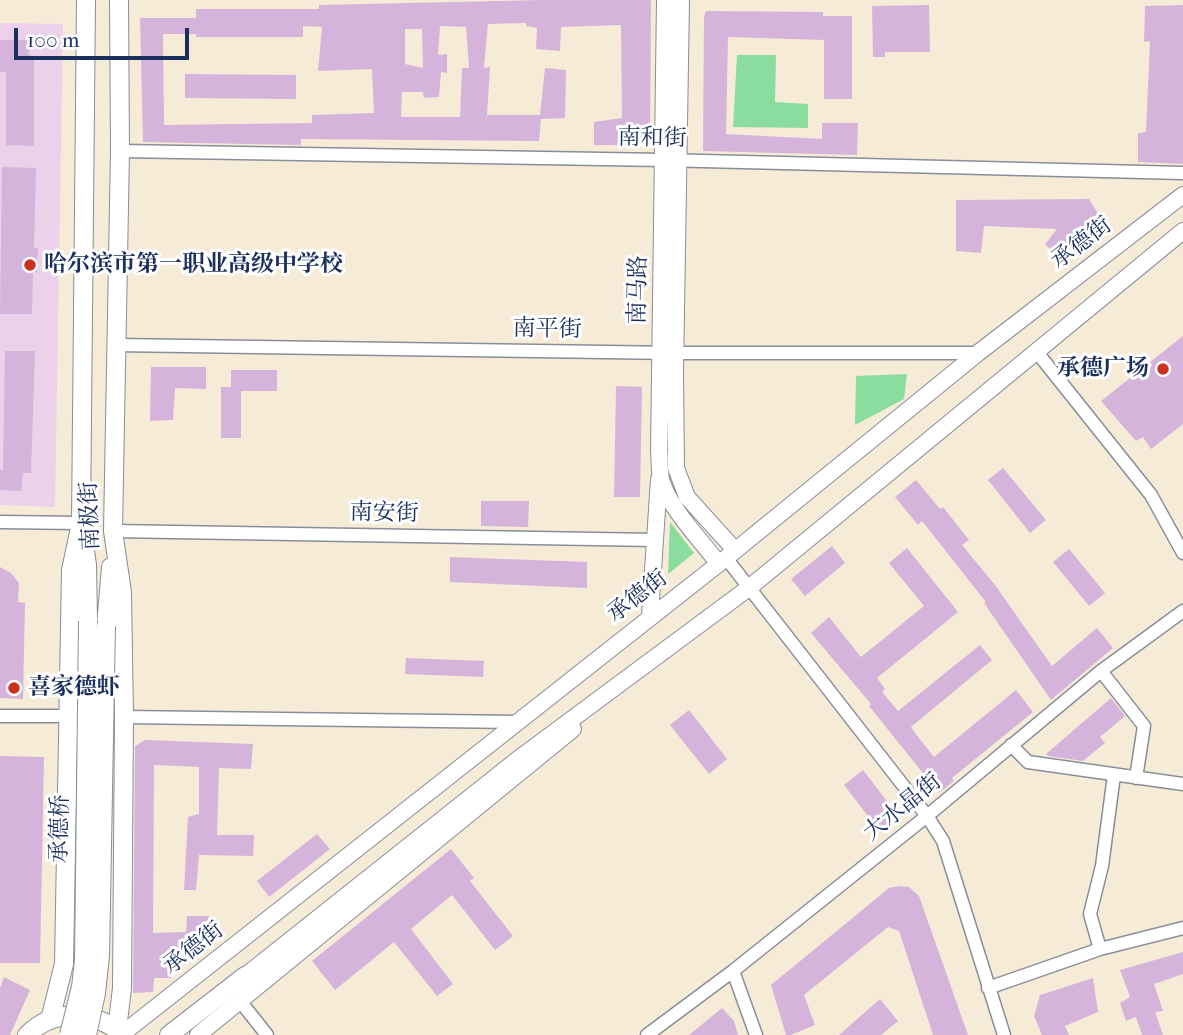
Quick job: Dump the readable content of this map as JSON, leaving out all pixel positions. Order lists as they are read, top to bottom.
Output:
{
  "streets": {
    "highway": ["南极街", "承德桥"],
    "main road": ["承德街", "南马路"],
    "street": [
      "南和街",
      "南平街",
      "南安街",
      "大水晶街"
    ]
  },
  "crossings": [
    ["南和街", "南马路"],
    ["南和街", "南极街"],
    ["承德街", "南马路"],
    ["承德街", "南平街"],
    ["承德街", "南极街"],
    ["南马路", "南平街"],
    ["南平街", "南极街"],
    ["南安街", "南极街"],
    ["南安街", "承德桥"],
    ["南极街", "承德桥"]
  ],
  "places": ["哈尔滨市第一职业高级中学校", "承德广场", "喜家德虾"],
  "scale_bar": "100 m"
}
